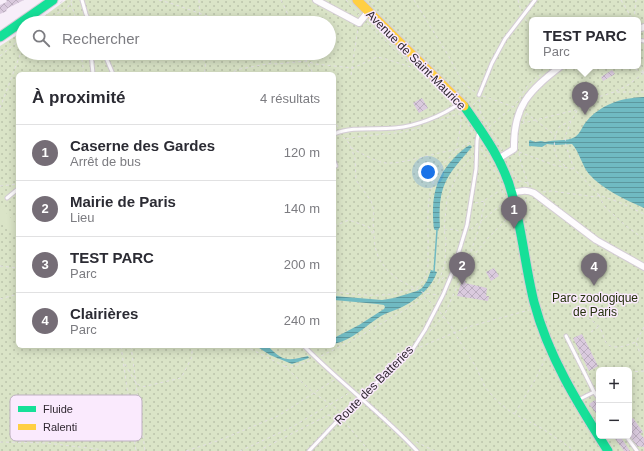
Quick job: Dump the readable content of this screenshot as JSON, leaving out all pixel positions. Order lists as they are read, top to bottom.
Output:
{
  "streets": {
    "main road": ["Avenue de Saint-Maurice"],
    "lane": ["Route des Batteries"]
  },
  "crossings": [
    ["Avenue de Saint-Maurice", "Route des Batteries"]
  ],
  "parks": ["Parc zoologique de Paris"],
  "legend": ["Fluide", "Ralenti"],
  "page": {
    "search": "Rechercher",
    "popup": ["TEST PARC", "Parc"],
    "heading": ["À proximité", "4 résultats"],
    "pins": [
      "3",
      "1",
      "2",
      "4"
    ],
    "list": [
      {
        "mark": "1",
        "name": "Caserne des Gardes",
        "note": "Arrêt de bus",
        "value": "120 m"
      },
      {
        "mark": "2",
        "name": "Mairie de Paris",
        "note": "Lieu",
        "value": "140 m"
      },
      {
        "mark": "3",
        "name": "TEST PARC",
        "note": "Parc",
        "value": "200 m"
      },
      {
        "mark": "4",
        "name": "Clairières",
        "note": "Parc",
        "value": "240 m"
      }
    ],
    "map_buttons": ["+", "−"]
  }
}
